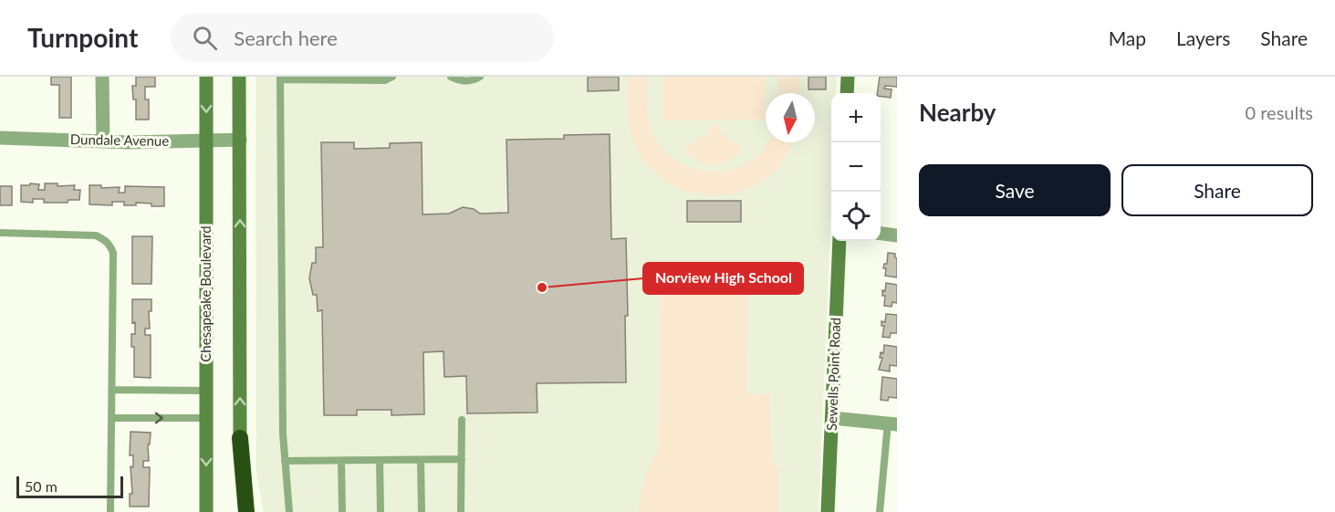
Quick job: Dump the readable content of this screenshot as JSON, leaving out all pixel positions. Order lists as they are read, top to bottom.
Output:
{
  "streets": {
    "main road": ["Chesapeake Boulevard", "Sewells Point Road"],
    "street": ["Dundale Avenue"]
  },
  "crossings": [
    ["Dundale Avenue", "Chesapeake Boulevard"]
  ],
  "places": ["Norview High School"],
  "scale_bar": "50 m",
  "north": "bottom",
  "page": {
    "header": "Turnpoint",
    "search": "Search here",
    "nav": ["Map", "Layers", "Share"],
    "heading": ["Nearby", "0 results"],
    "map_buttons": ["+", "−"],
    "buttons": ["Save", "Share"],
    "scale": "50 m"
  }
}
